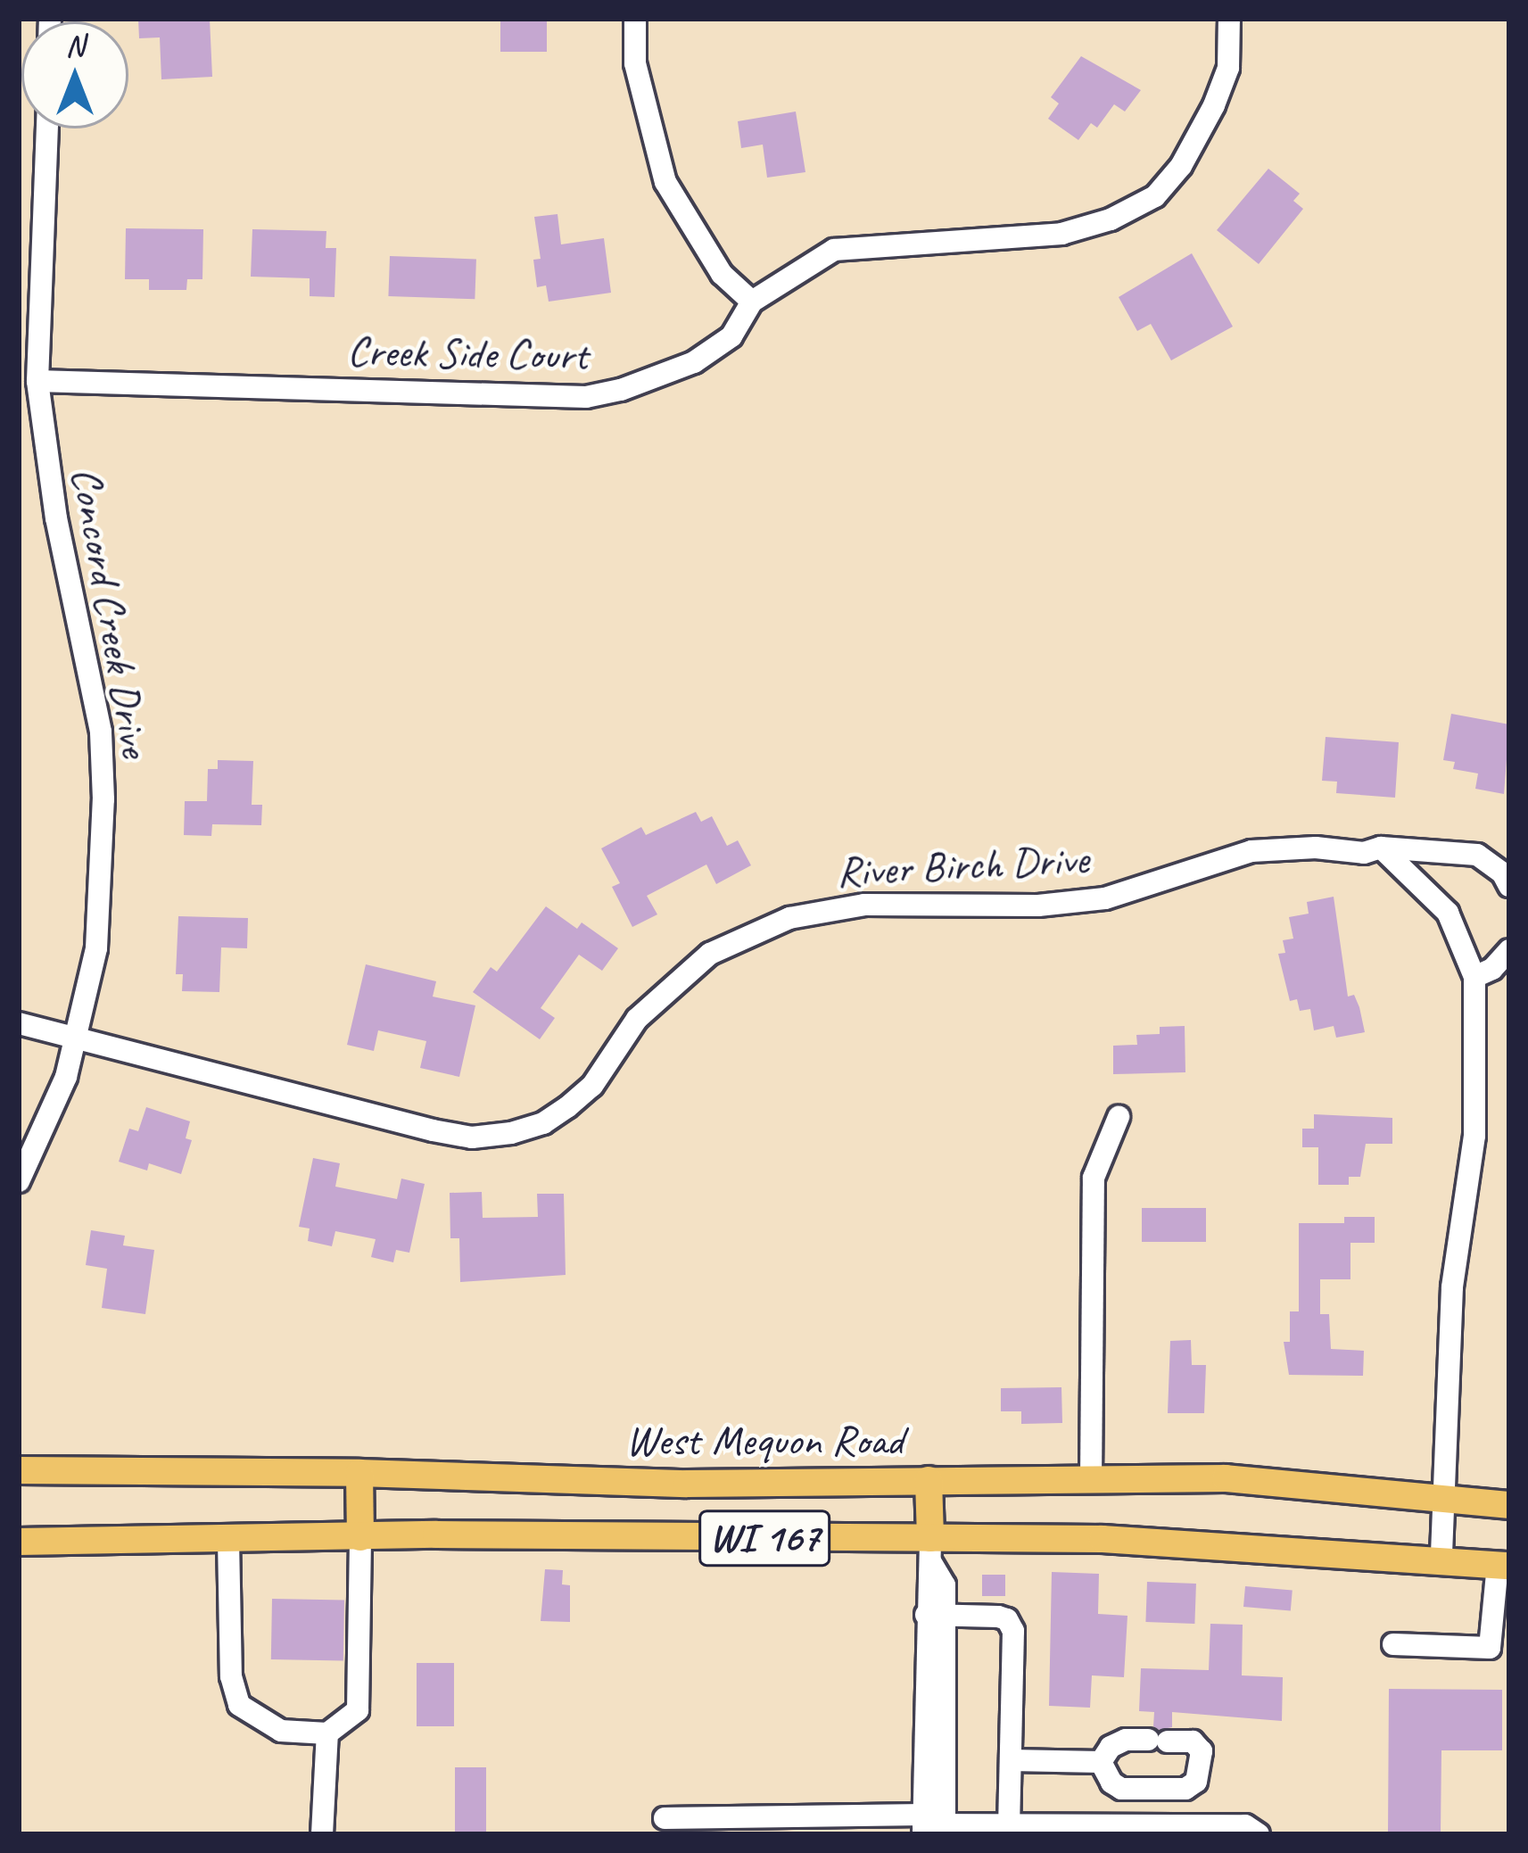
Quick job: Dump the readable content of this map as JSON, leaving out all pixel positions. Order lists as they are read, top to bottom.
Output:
{
  "streets": {
    "main road": ["West Mequon Road", "WI 167"],
    "street": ["Creek Side Court", "Concord Creek Drive", "River Birch Drive"]
  },
  "crossings": [
    ["Creek Side Court", "Concord Creek Drive"],
    ["Concord Creek Drive", "River Birch Drive"]
  ],
  "north": "top"
}
